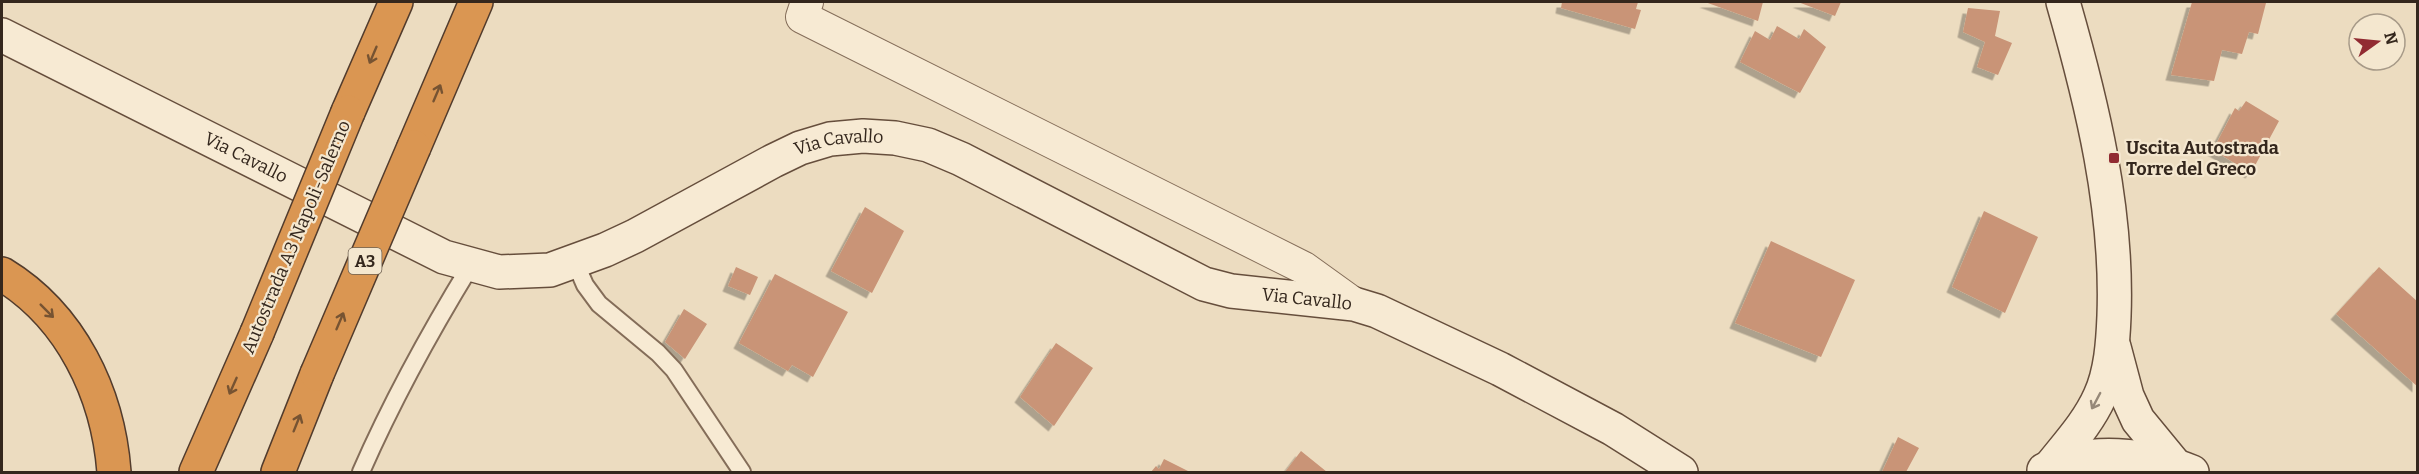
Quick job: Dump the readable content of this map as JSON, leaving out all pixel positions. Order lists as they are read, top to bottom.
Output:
{
  "streets": {
    "highway": ["Autostrada A3 Napoli-Salerno", "A3"],
    "main road": ["Via Cavallo"]
  },
  "places": {
    "transit": ["Uscita Autostrada Torre del Greco"]
  },
  "north": "right"
}
